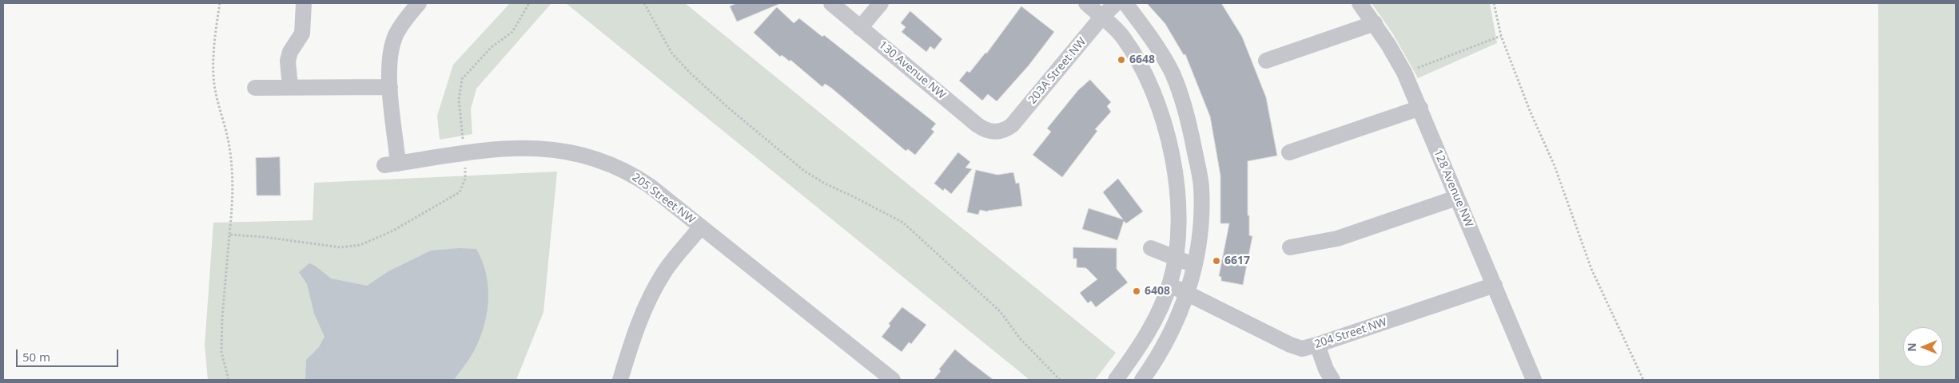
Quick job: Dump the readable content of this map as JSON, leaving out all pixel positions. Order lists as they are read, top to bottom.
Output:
{
  "streets": {
    "street": [
      "130 Avenue NW",
      "203A Street NW",
      "128 Avenue NW",
      "205 Street NW",
      "204 Street NW"
    ]
  },
  "crossings": [
    ["130 Avenue NW", "203A Street NW"],
    ["128 Avenue NW", "204 Street NW"]
  ],
  "places": ["6648", "6617", "6408"],
  "scale_bar": "50 m",
  "north": "left"
}
